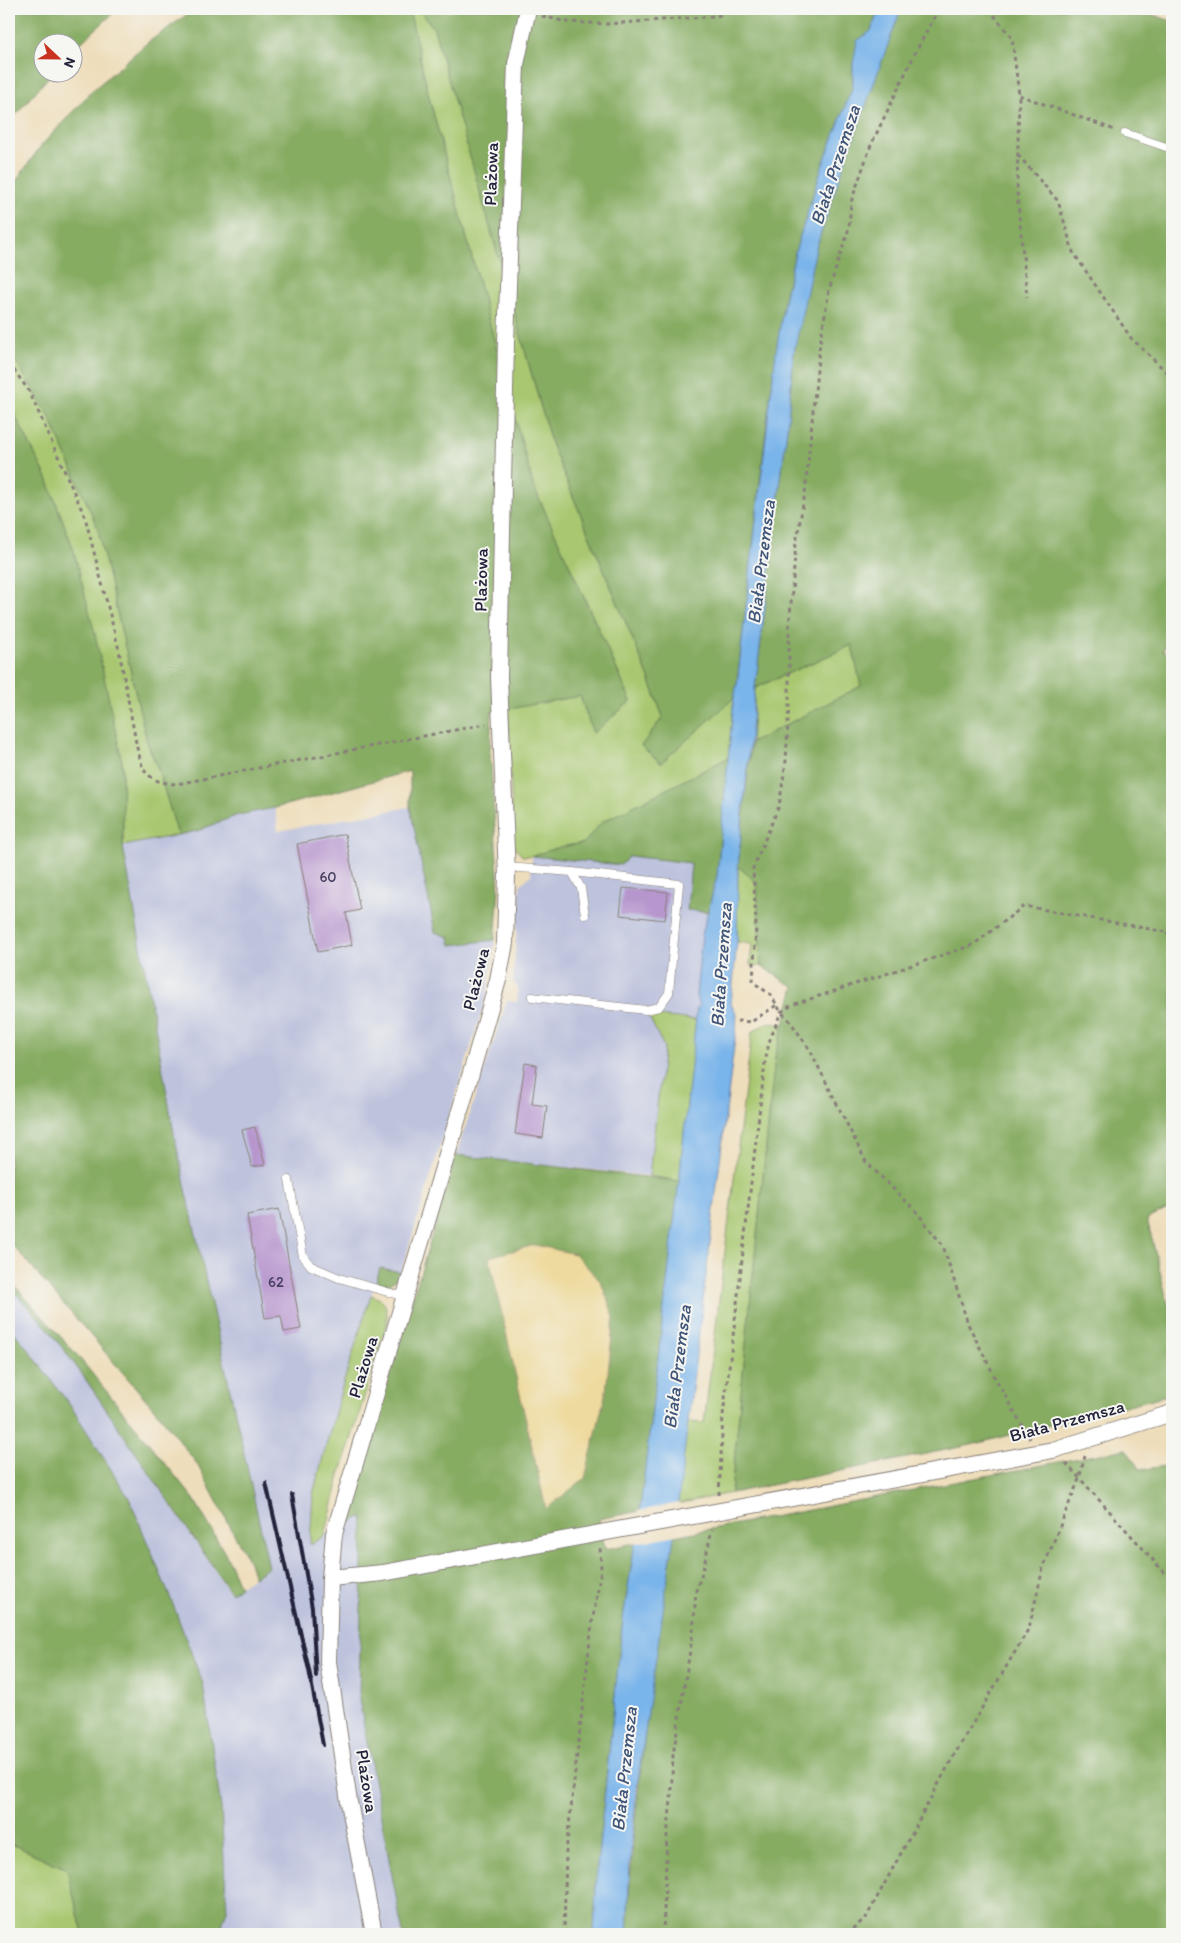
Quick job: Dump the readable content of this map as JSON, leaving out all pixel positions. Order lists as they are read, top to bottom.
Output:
{
  "streets": {
    "street": ["Plażowa", "Biała Przemsza"]
  },
  "crossings": [
    ["Plażowa", "Biała Przemsza"]
  ],
  "water": ["Biała Przemsza"],
  "house_numbers": ["60", "62"],
  "north": "right"
}
